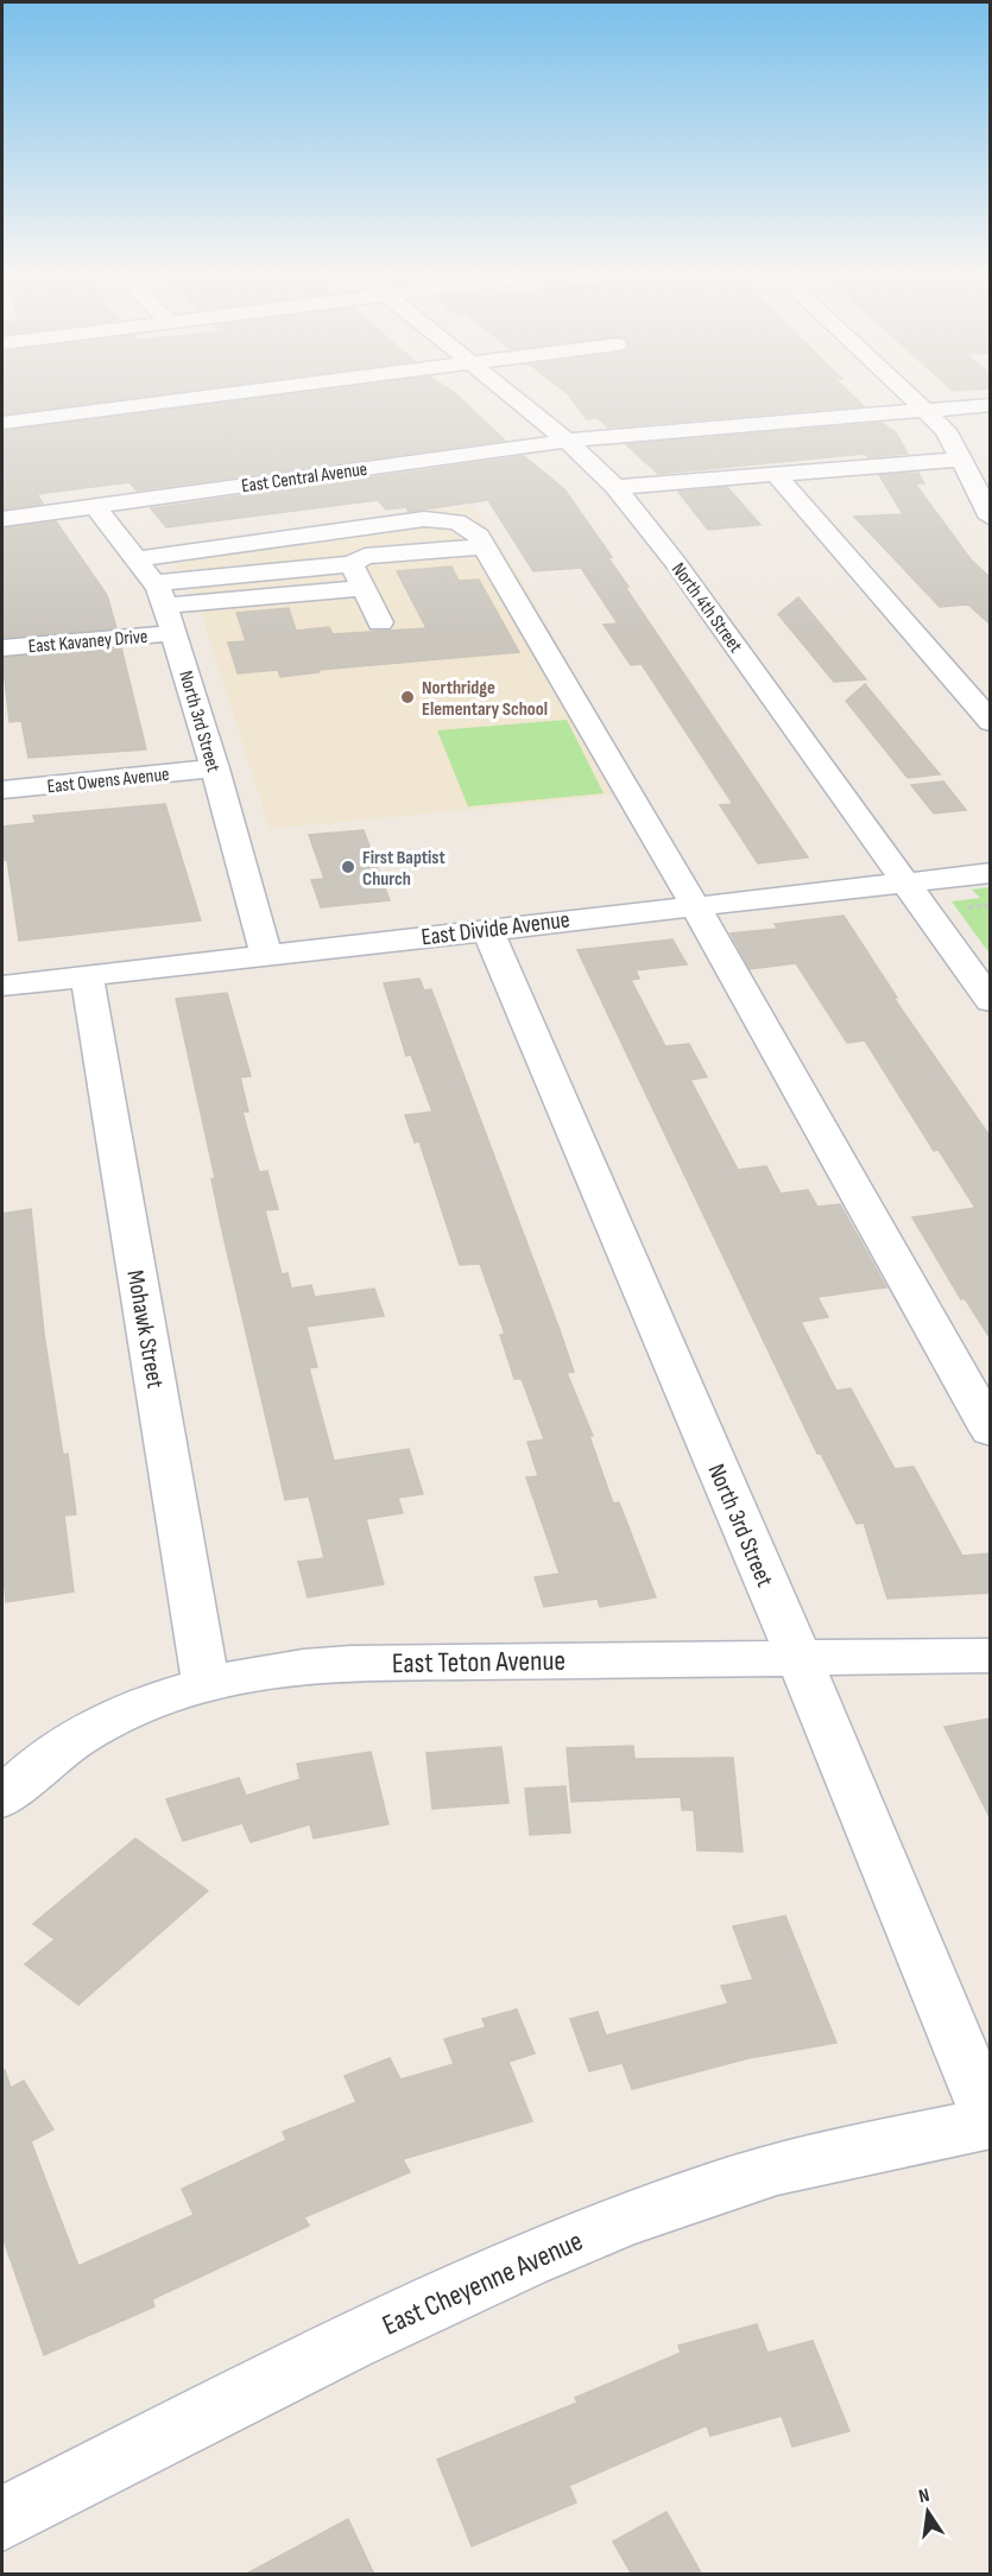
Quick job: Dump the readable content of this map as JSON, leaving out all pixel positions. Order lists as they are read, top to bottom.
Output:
{
  "streets": {
    "street": [
      "East Central Avenue",
      "North 4th Street",
      "East Kavaney Drive",
      "North 3rd Street",
      "East Owens Avenue",
      "East Divide Avenue",
      "Mohawk Street",
      "East Teton Avenue",
      "East Cheyenne Avenue"
    ]
  },
  "crossings": [
    ["East Central Avenue", "North 4th Street"],
    ["East Central Avenue", "North 3rd Street"],
    ["North 4th Street", "East Divide Avenue"],
    ["East Kavaney Drive", "North 3rd Street"],
    ["North 3rd Street", "East Owens Avenue"],
    ["North 3rd Street", "East Divide Avenue"],
    ["North 3rd Street", "East Teton Avenue"],
    ["North 3rd Street", "East Cheyenne Avenue"],
    ["East Divide Avenue", "Mohawk Street"],
    ["Mohawk Street", "East Teton Avenue"]
  ],
  "places": ["Northridge Elementary School", "First Baptist Church"],
  "north": "top"
}
